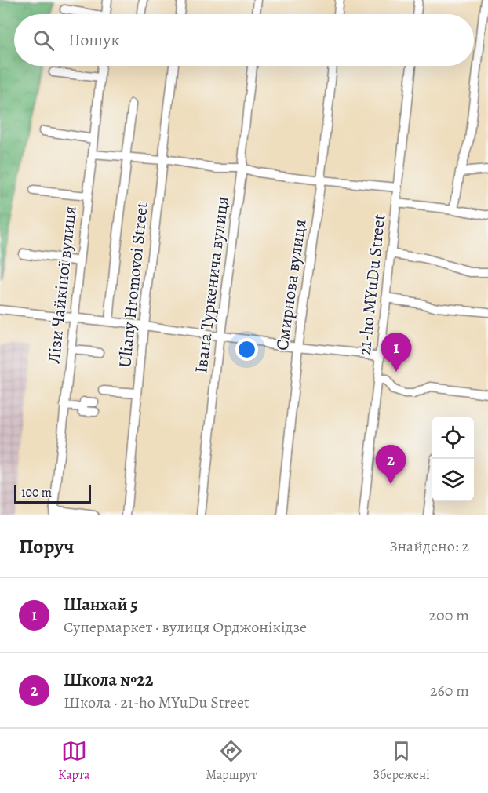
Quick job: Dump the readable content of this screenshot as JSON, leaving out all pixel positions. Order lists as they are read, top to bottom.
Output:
{
  "streets": {
    "street": [
      "Лізи Чайкіної вулиця",
      "Uliany Hromovoi Street",
      "Івана Туркенича вулиця",
      "Смирнова вулиця",
      "21-ho MYuDu Street"
    ]
  },
  "scale_bar": "100 m",
  "page": {
    "search": "Пошук",
    "pins": ["1", "2"],
    "scale": "100 m",
    "heading": ["Поруч", "Знайдено: 2"],
    "list": [
      {
        "mark": "1",
        "name": "Шанхай 5",
        "note": "Супермаркет · вулиця Орджонікідзе",
        "value": "200 m"
      },
      {
        "mark": "2",
        "name": "Школа №22",
        "note": "Школа · 21-ho MYuDu Street",
        "value": "260 m"
      }
    ],
    "nav": ["Карта", "Маршрут", "Збережені"]
  }
}
